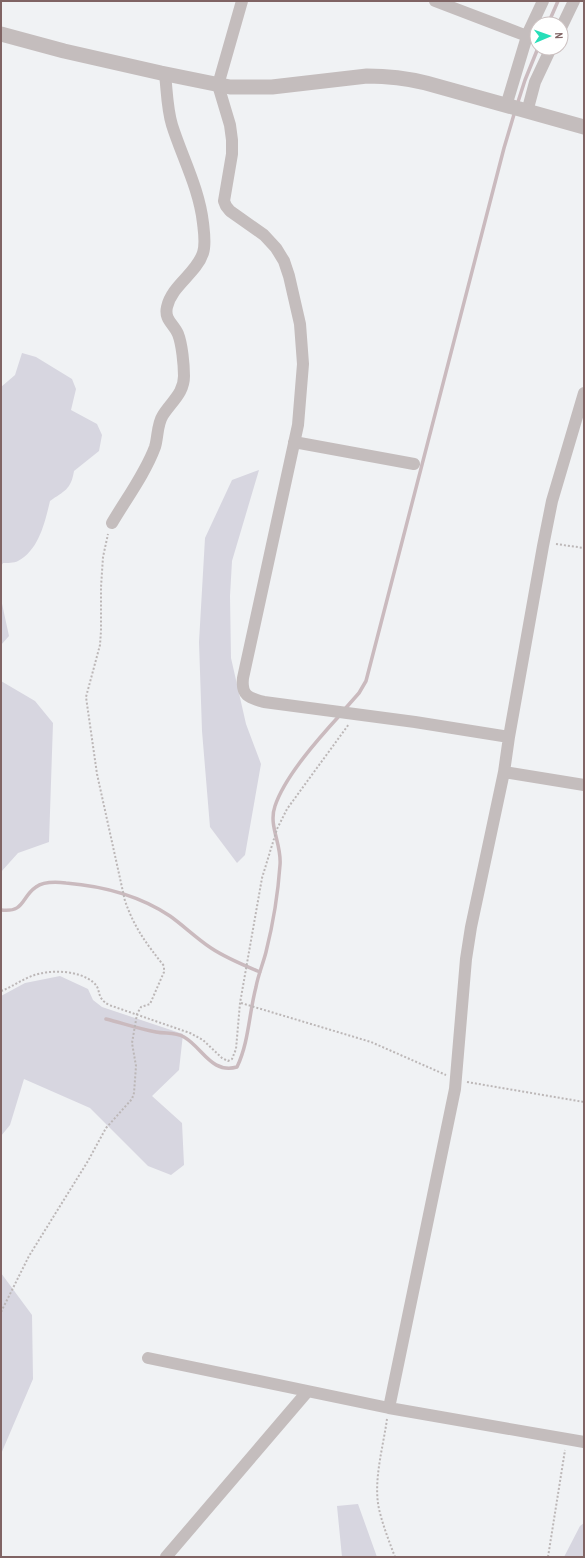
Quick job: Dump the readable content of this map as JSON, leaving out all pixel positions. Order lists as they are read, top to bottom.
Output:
{
  "north": "right"
}
